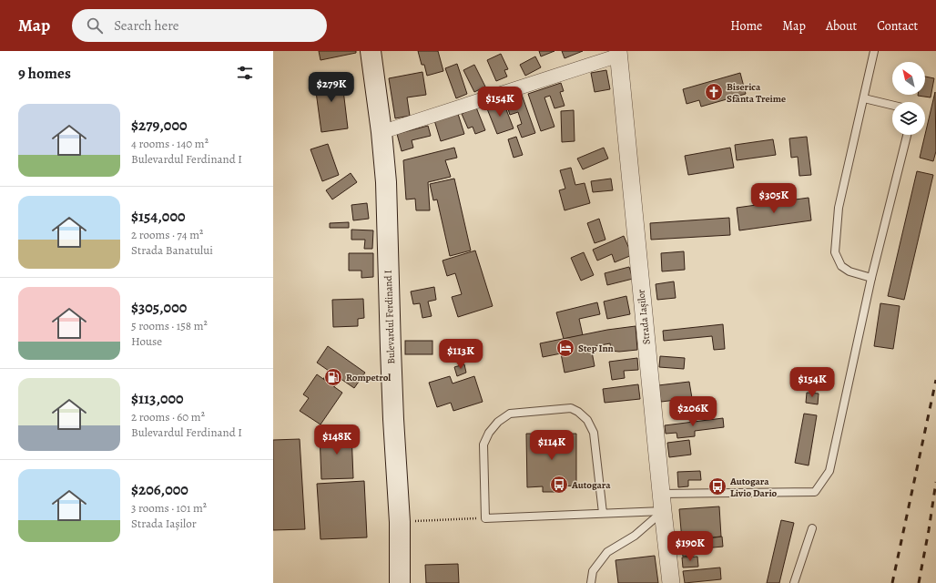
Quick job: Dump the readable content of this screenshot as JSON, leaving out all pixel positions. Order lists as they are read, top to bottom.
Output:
{
  "streets": {
    "main road": ["Bulevardul Ferdinand I"],
    "street": ["Strada Iașilor"]
  },
  "places": {
    "church": ["Biserica Sfânta Treime"],
    "hotel": ["Step Inn"],
    "fuel station": ["Rompetrol"],
    "bus stop": ["Autogara", "Autogara Livio Dario"]
  },
  "north": "top left",
  "page": {
    "header": "Map",
    "search": "Search here",
    "nav": [
      "Home",
      "Map",
      "About",
      "Contact"
    ],
    "heading": "9 homes",
    "price": [
      "$279K",
      "$154K",
      "$305K",
      "$113K",
      "$154K",
      "$206K",
      "$148K",
      "$114K",
      "$190K"
    ],
    "list": [
      {
        "name": "$279,000",
        "note": "4 rooms · 140 m² · Bulevardul Ferdinand I"
      },
      {
        "name": "$154,000",
        "note": "2 rooms · 74 m² · Strada Banatului"
      },
      {
        "name": "$305,000",
        "note": "5 rooms · 158 m² · House"
      },
      {
        "name": "$113,000",
        "note": "2 rooms · 60 m² · Bulevardul Ferdinand I"
      },
      {
        "name": "$206,000",
        "note": "3 rooms · 101 m² · Strada Iașilor"
      }
    ]
  }
}
